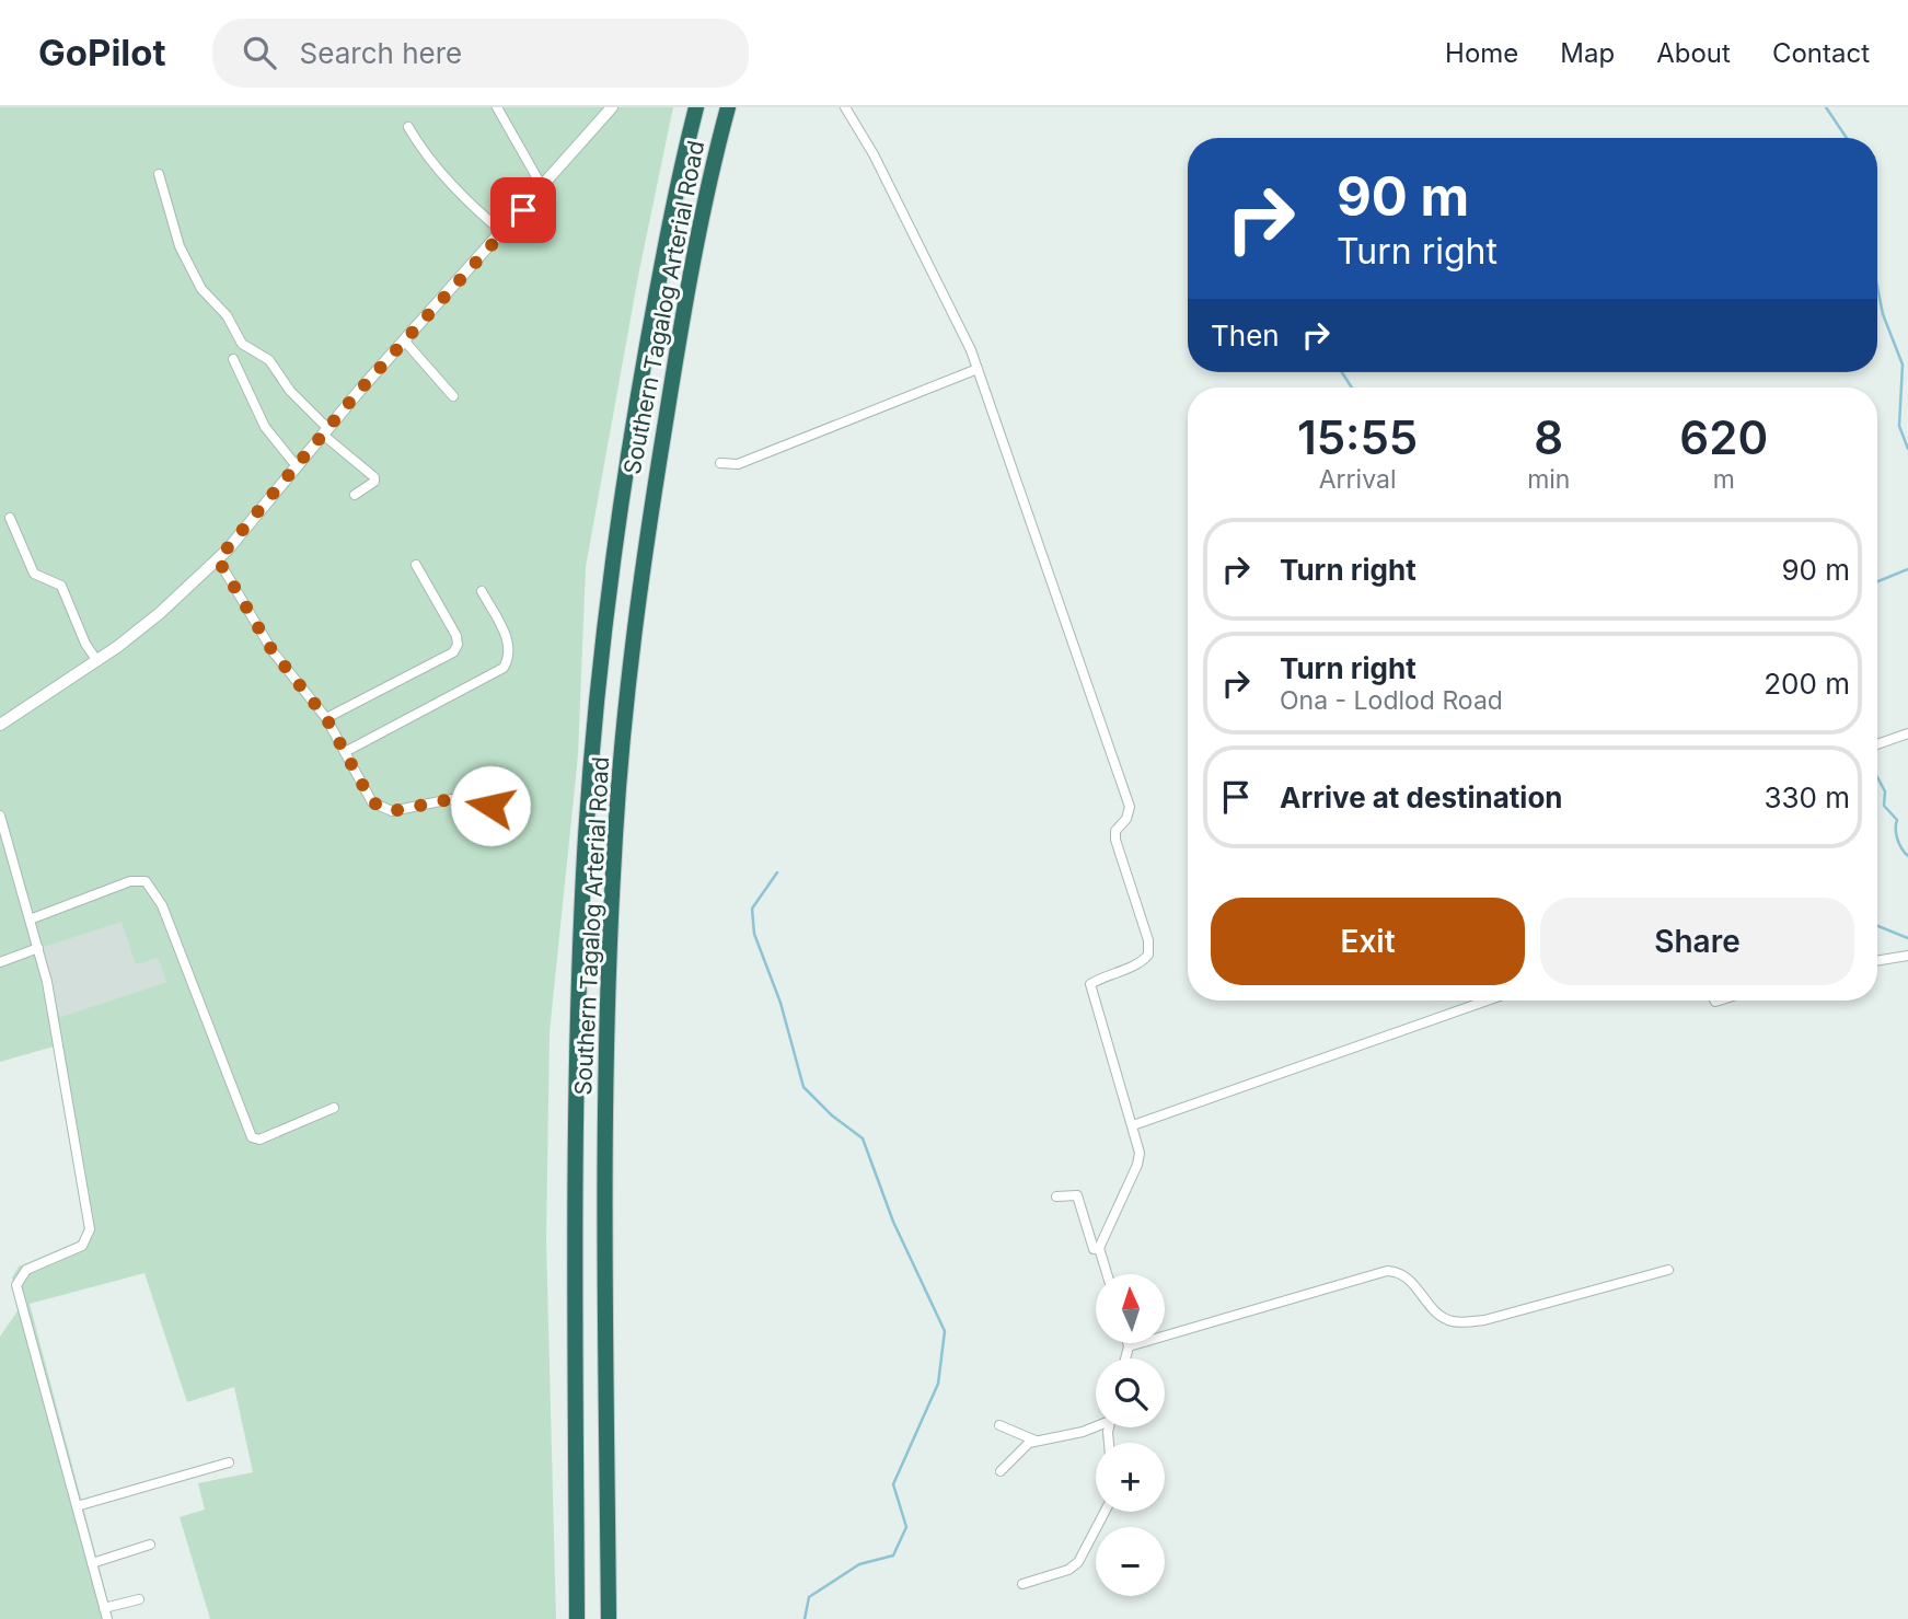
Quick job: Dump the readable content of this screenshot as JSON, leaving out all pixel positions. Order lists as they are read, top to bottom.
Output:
{
  "streets": {
    "highway": ["Southern Tagalog Arterial Road"]
  },
  "north": "top",
  "page": {
    "header": "GoPilot",
    "search": "Search here",
    "nav": [
      "Home",
      "Map",
      "About",
      "Contact"
    ],
    "turn": ["90 m", "Turn right"],
    "then": "Then",
    "eta": [
      "15:55",
      "Arrival",
      "8",
      "min",
      "620",
      "m"
    ],
    "list": [
      {
        "name": "Turn right",
        "value": "90 m"
      },
      {
        "name": "Turn right",
        "note": "Ona - Lodlod Road",
        "value": "200 m"
      },
      {
        "name": "Arrive at destination",
        "value": "330 m"
      }
    ],
    "buttons": ["Exit", "Share"],
    "map_buttons": ["+", "−"]
  }
}
